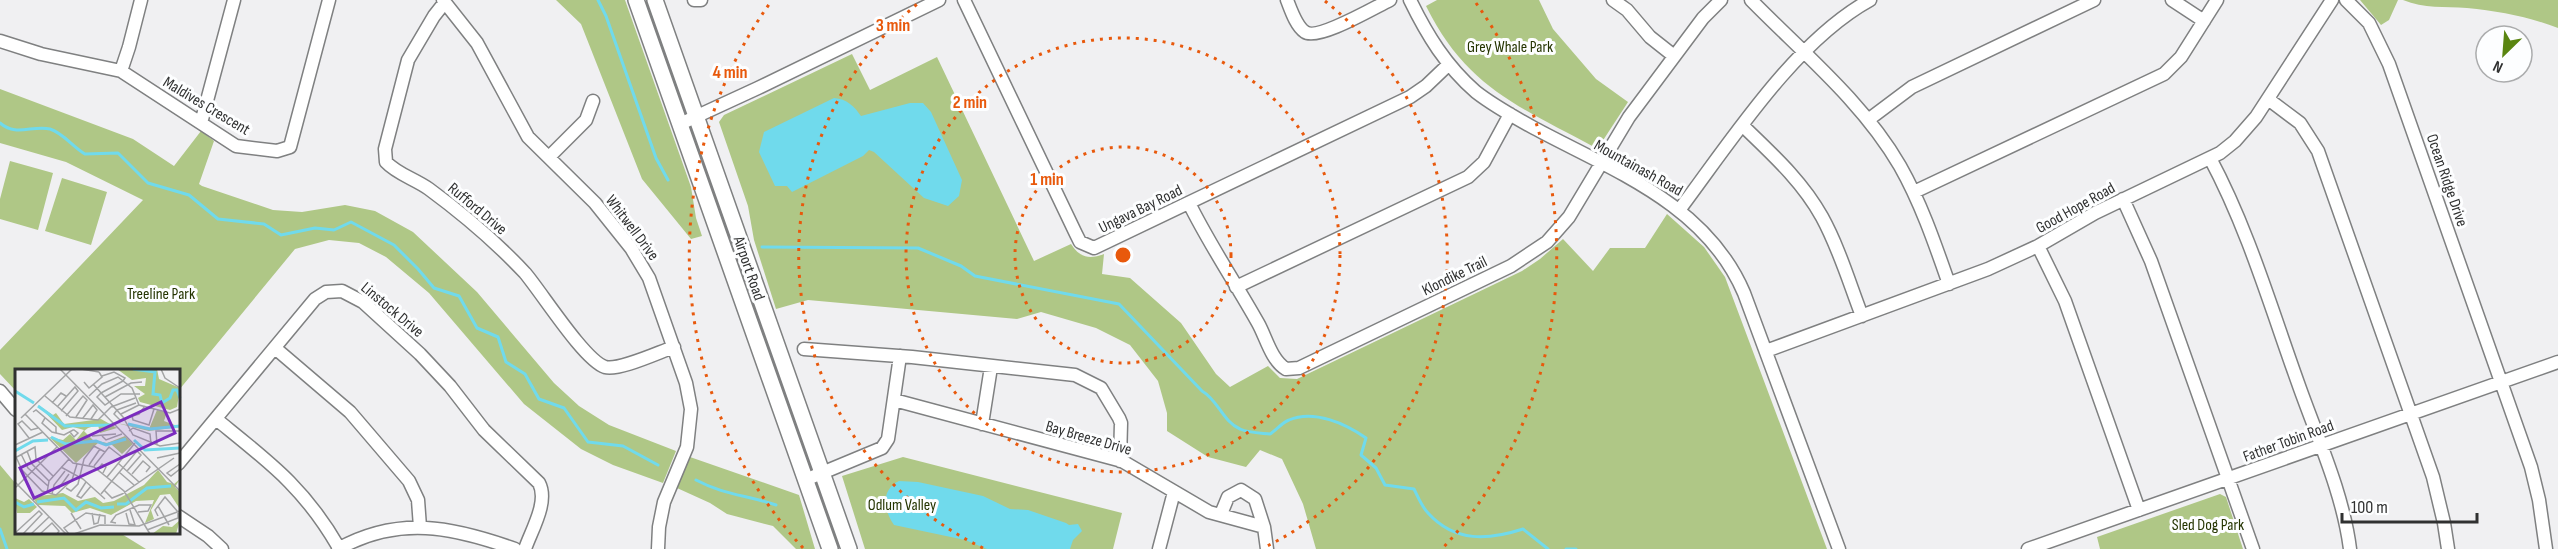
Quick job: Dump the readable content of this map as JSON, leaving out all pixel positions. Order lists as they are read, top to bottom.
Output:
{
  "streets": {
    "main road": ["Airport Road"],
    "street": [
      "Maldives Crescent",
      "Mountainash Road",
      "Ocean Ridge Drive",
      "Good Hope Road",
      "Rufford Drive",
      "Ungava Bay Road",
      "Whitwell Drive",
      "Klondike Trail",
      "Linstock Drive",
      "Bay Breeze Drive",
      "Father Tobin Road"
    ]
  },
  "crossings": [
    ["Mountainash Road", "Good Hope Road"],
    ["Mountainash Road", "Ungava Bay Road"],
    ["Mountainash Road", "Klondike Trail"],
    ["Ocean Ridge Drive", "Father Tobin Road"],
    ["Rufford Drive", "Whitwell Drive"]
  ],
  "parks": [
    "Grey Whale Park",
    "Treeline Park",
    "Odlum Valley",
    "Sled Dog Park"
  ],
  "scale_bar": "100 m",
  "north": "bottom left",
  "rings": [
    "3 min",
    "4 min",
    "2 min",
    "1 min"
  ]
}
